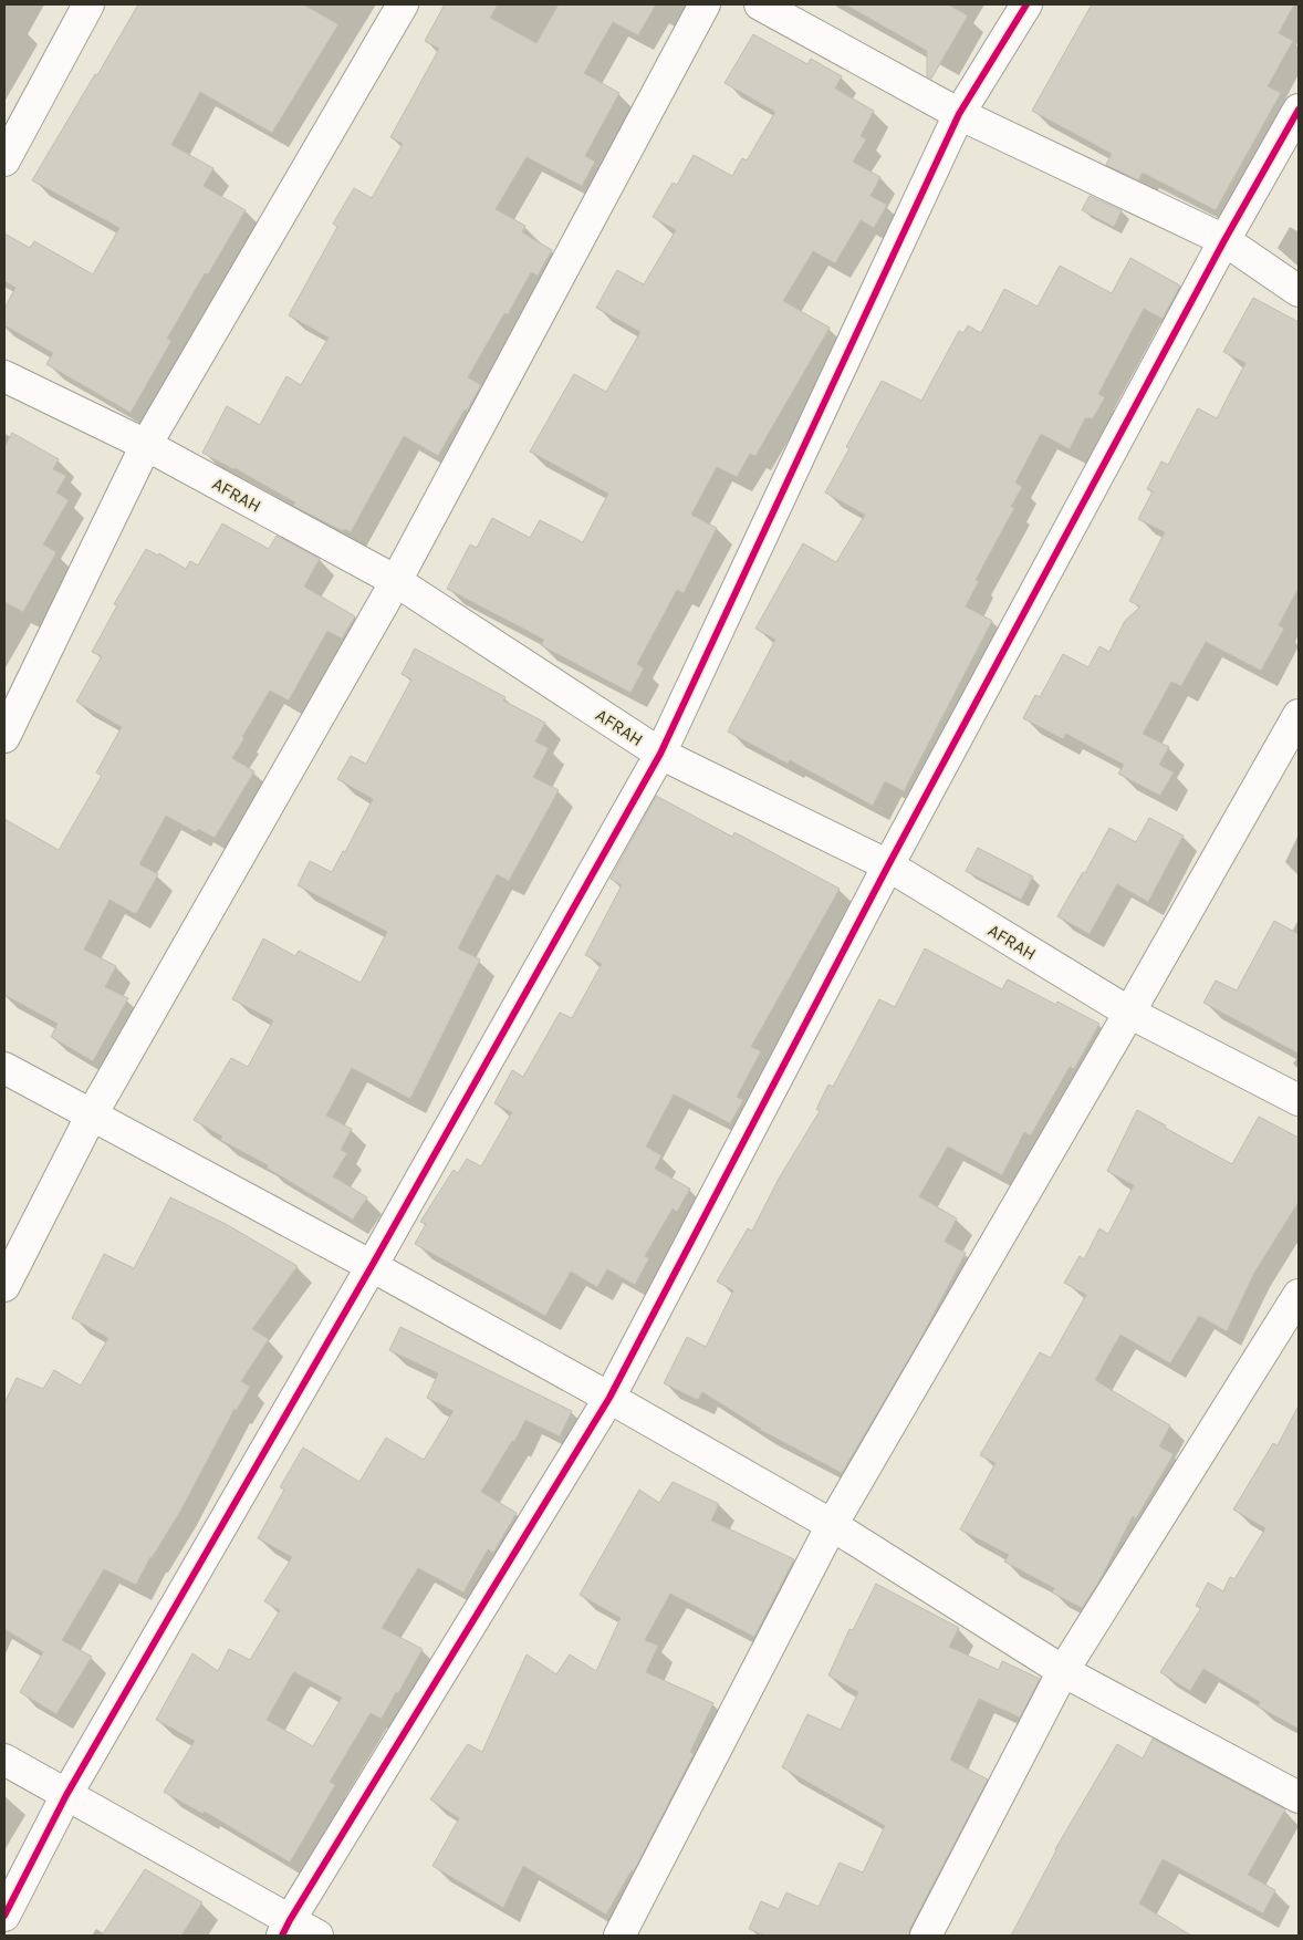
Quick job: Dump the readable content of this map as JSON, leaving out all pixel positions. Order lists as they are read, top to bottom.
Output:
{
  "streets": {
    "street": ["AFRAH"]
  }
}
